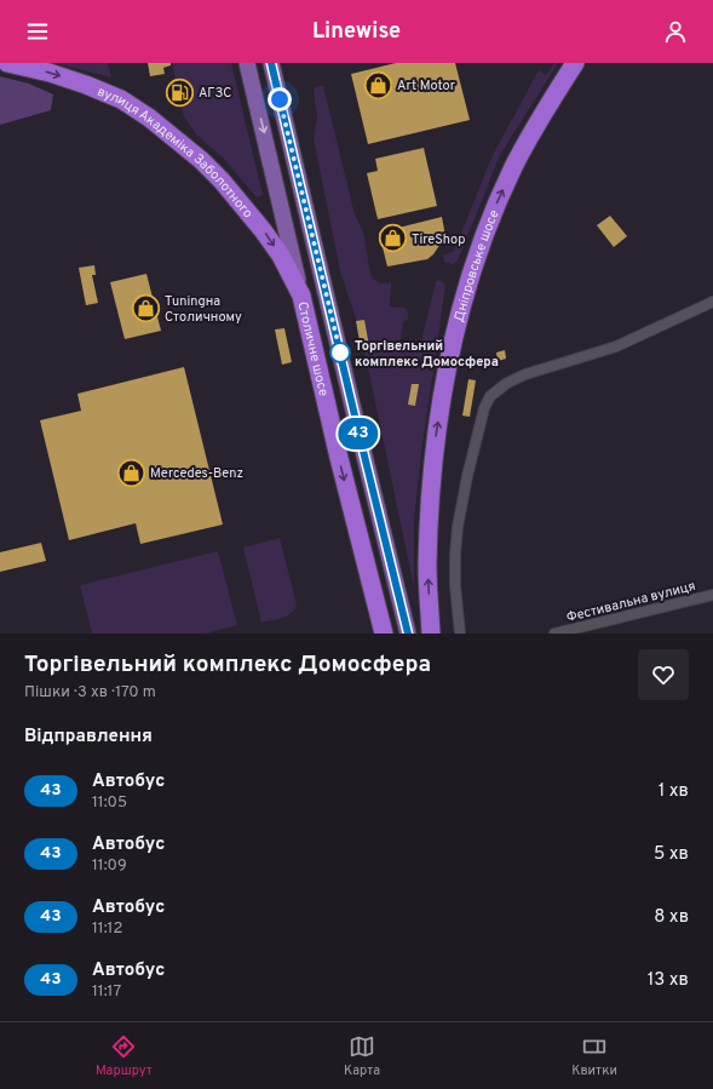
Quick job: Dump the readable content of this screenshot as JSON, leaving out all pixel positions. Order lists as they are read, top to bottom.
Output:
{
  "streets": {
    "highway": ["вулиця Академіка Заболотного", "Дніпровське шосе", "Столичне шосе"],
    "street": ["Фестивальна вулиця"]
  },
  "crossings": [
    ["вулиця Академіка Заболотного", "Столичне шосе"]
  ],
  "one_way": ["вулиця Академіка Заболотного", "Дніпровське шосе"],
  "places": {
    "shop": [
      "Art Motor",
      "TireShop",
      "Tuningна Столичному",
      "Mercedes-Benz"
    ],
    "fuel station": ["АГЗС"],
    "other": ["Торгівельний комплекс Домосфера"]
  },
  "lines": ["bus line 43"],
  "page": {
    "header": "Linewise",
    "on_map": "43",
    "heading": [
      ["Торгівельний комплекс Домосфера", "Пішки · 3 хв · 170 m"],
      "Відправлення"
    ],
    "list": [
      {
        "mark": "43",
        "name": "Автобус",
        "note": "11:05",
        "value": "1 хв"
      },
      {
        "mark": "43",
        "name": "Автобус",
        "note": "11:09",
        "value": "5 хв"
      },
      {
        "mark": "43",
        "name": "Автобус",
        "note": "11:12",
        "value": "8 хв"
      },
      {
        "mark": "43",
        "name": "Автобус",
        "note": "11:17",
        "value": "13 хв"
      }
    ],
    "tabs": ["Маршрут", "Карта", "Квитки"]
  }
}
